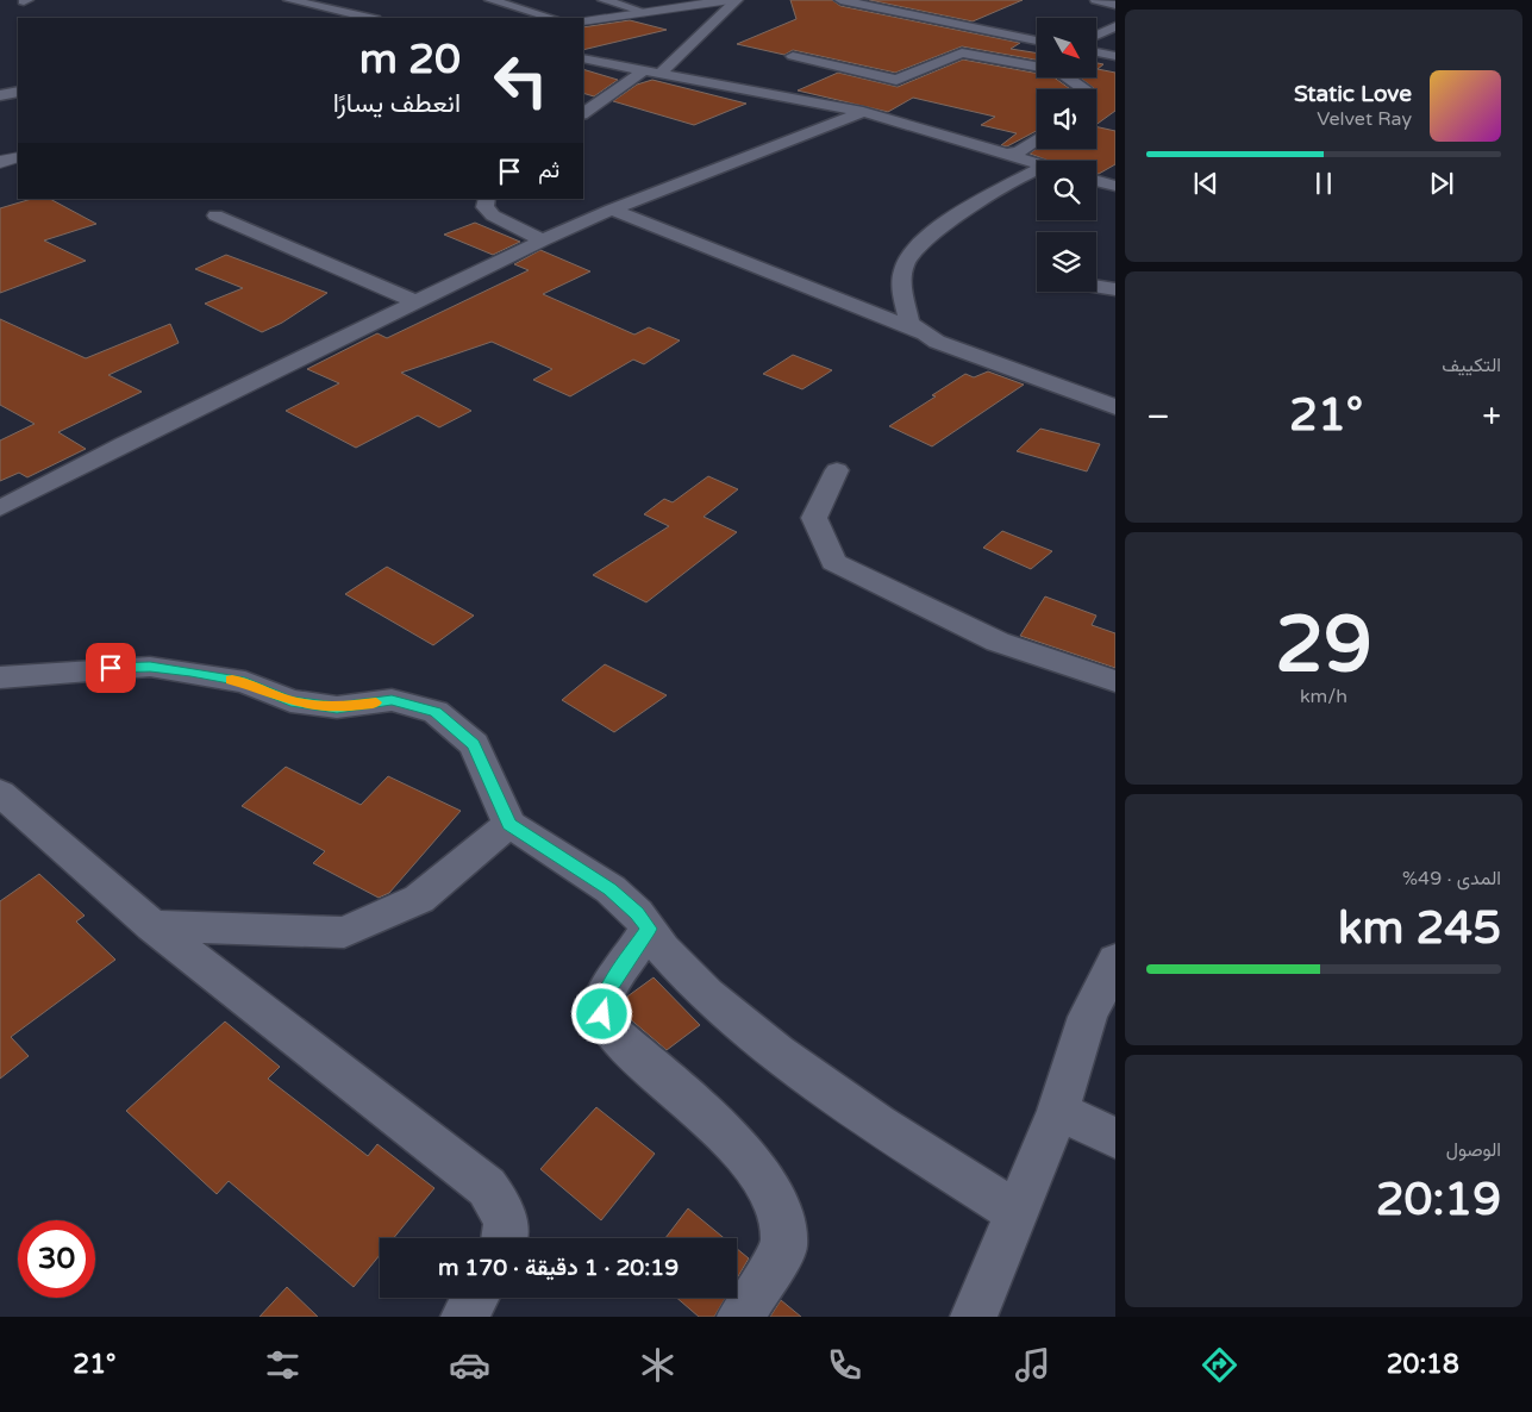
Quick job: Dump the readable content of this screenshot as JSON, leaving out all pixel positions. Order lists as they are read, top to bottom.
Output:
{
  "north": "bottom right",
  "page": {
    "turn": ["20 m", "انعطف يسارًا"],
    "song": ["Static Love", "Velvet Ray"],
    "then": "ثم",
    "tile": [
      "التكييف",
      ["29", "km/h"],
      ["المدى · 49%", "245 km"],
      ["الوصول", "20:19"]
    ],
    "heat": ["−", "21°", "+"],
    "limit": "30",
    "trip": "20:19 · 1 دقيقة · 170 m",
    "tabs": ["20:18", "21°"]
  }
}
